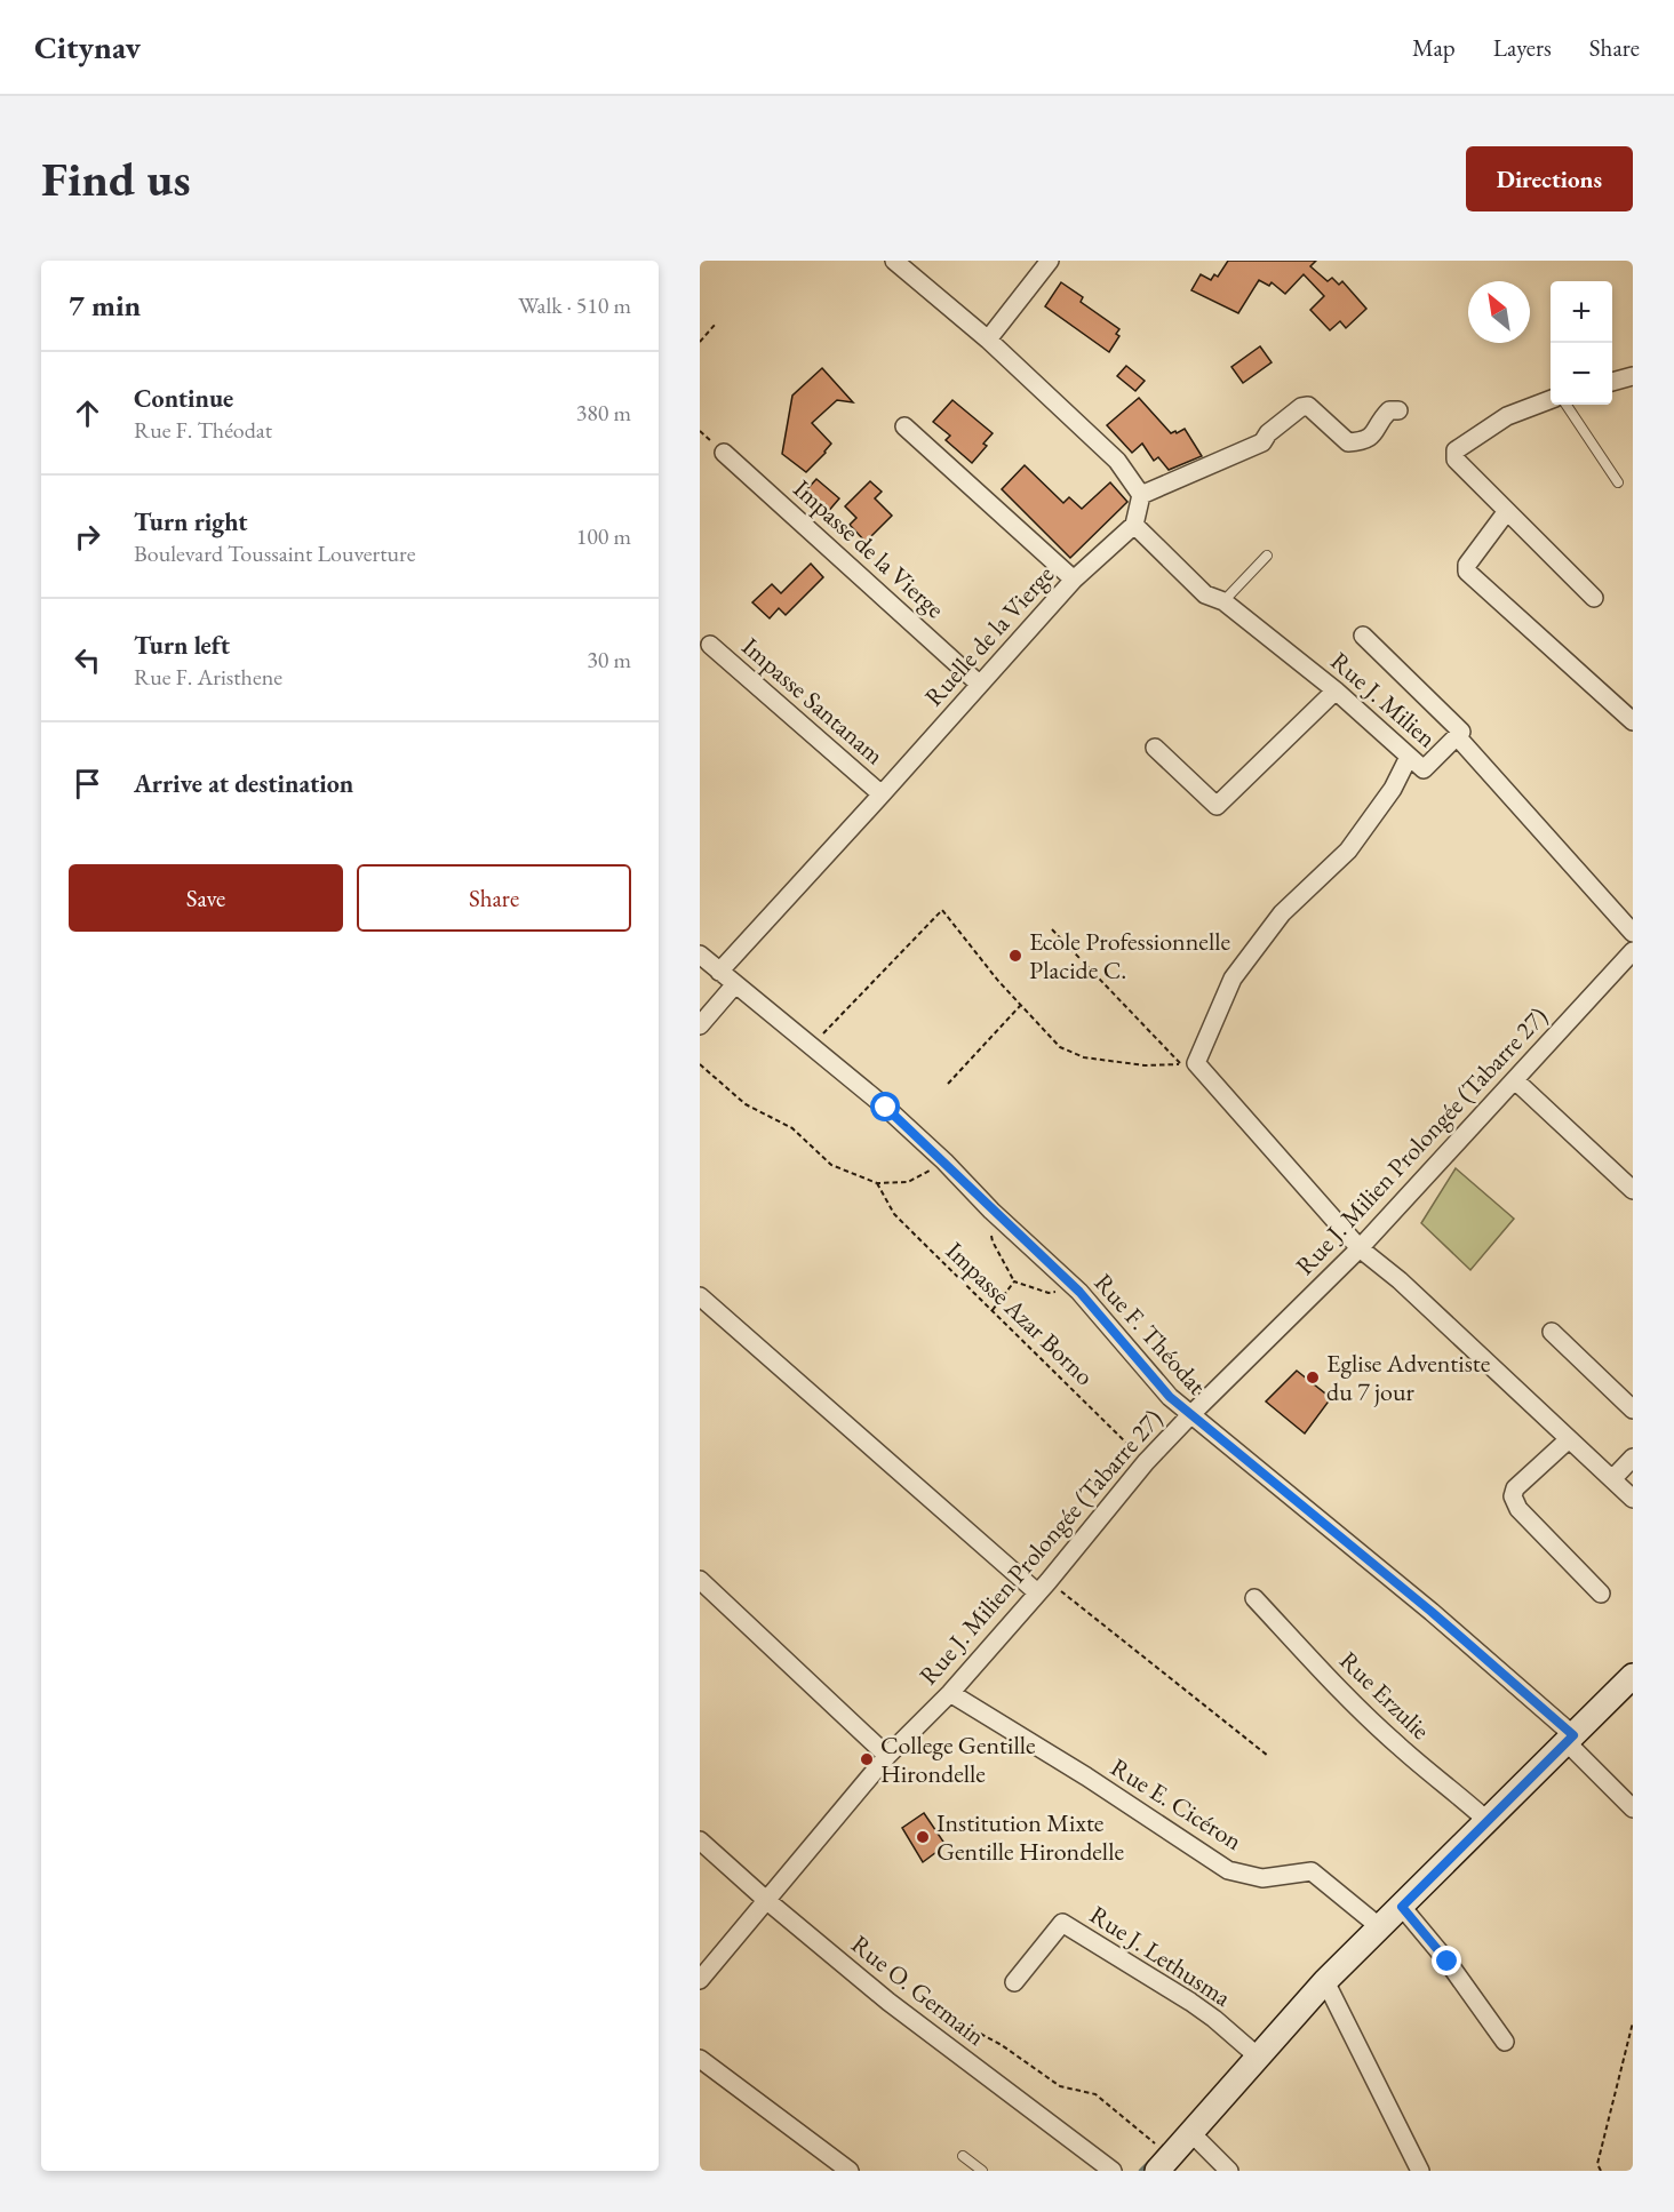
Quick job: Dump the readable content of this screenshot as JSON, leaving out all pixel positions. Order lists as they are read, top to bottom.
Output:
{
  "streets": {
    "street": [
      "Impasse de la Vierge",
      "Ruelle de la Vierge",
      "Rue J. Milien",
      "Impasse Santanam",
      "Rue J. Milien Prolongée (Tabarre 27)",
      "Rue F. Théodat",
      "Rue Erzulie",
      "Rue E. Cicéron",
      "Rue J. Lethusma",
      "Rue O. Germain"
    ],
    "path": ["Impasse Azar Borno"]
  },
  "crossings": [
    ["Impasse de la Vierge", "Ruelle de la Vierge"],
    ["Ruelle de la Vierge", "Rue J. Milien"],
    ["Ruelle de la Vierge", "Impasse Santanam"],
    ["Ruelle de la Vierge", "Rue F. Théodat"],
    ["Rue J. Milien Prolongée (Tabarre 27)", "Impasse Azar Borno"],
    ["Rue J. Milien Prolongée (Tabarre 27)", "Rue F. Théodat"],
    ["Rue J. Milien Prolongée (Tabarre 27)", "Rue E. Cicéron"],
    ["Rue J. Milien Prolongée (Tabarre 27)", "Rue O. Germain"]
  ],
  "places": [
    "Ecole Professionnelle Placide C.",
    "Eglise Adventiste du 7 jour",
    "College Gentille Hirondelle",
    "Institution Mixte Gentille Hirondelle"
  ],
  "north": "top left",
  "page": {
    "header": "Citynav",
    "nav": ["Map", "Layers", "Share"],
    "buttons": [
      "Directions",
      ["Save", "Share"]
    ],
    "title": "Find us",
    "heading": ["7 min", "Walk · 510 m"],
    "map_buttons": ["+", "−"],
    "list": [
      ["Continue", "Rue F. Théodat", "380 m"],
      ["Turn right", "Boulevard Toussaint Louverture", "100 m"],
      ["Turn left", "Rue F. Aristhene", "30 m"],
      "Arrive at destination"
    ]
  }
}
